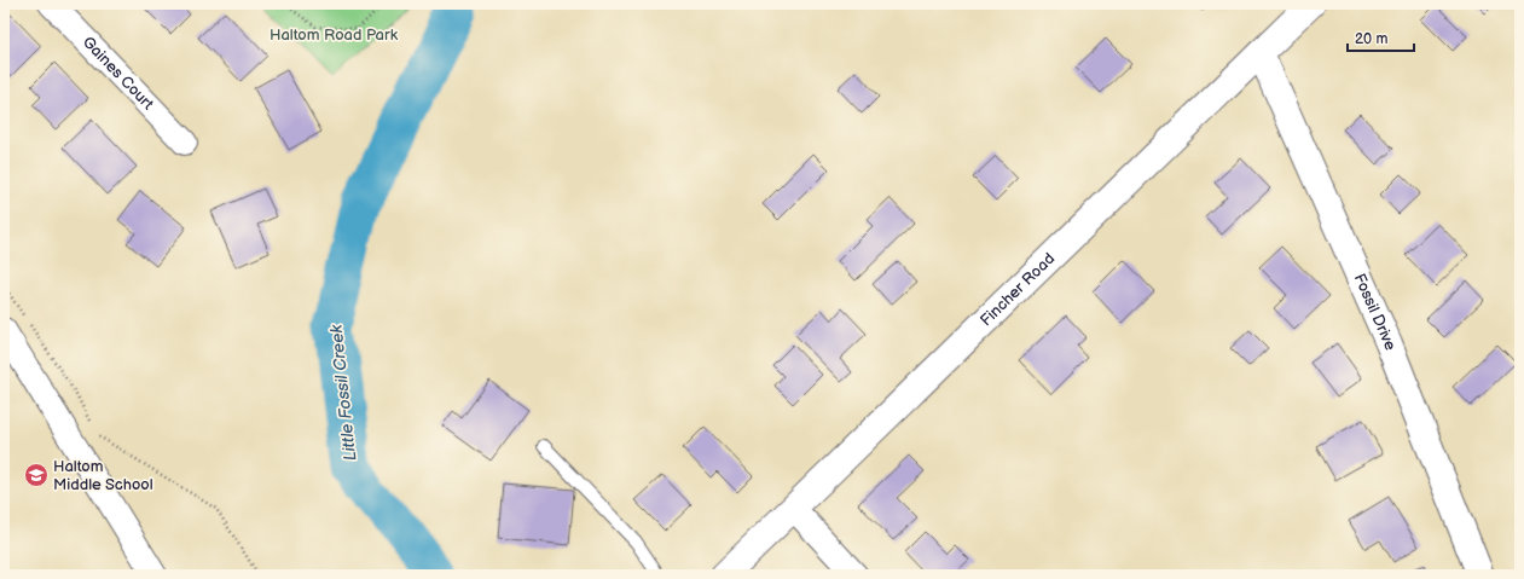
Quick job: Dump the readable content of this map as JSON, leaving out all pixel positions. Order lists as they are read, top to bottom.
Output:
{
  "streets": {
    "street": ["Gaines Court", "Fincher Road", "Fossil Drive"]
  },
  "crossings": [
    ["Fincher Road", "Fossil Drive"]
  ],
  "water": ["Little Fossil Creek"],
  "parks": ["Haltom Road Park"],
  "places": {
    "school or university": ["Haltom Middle School"]
  },
  "scale_bar": "20 m"
}
